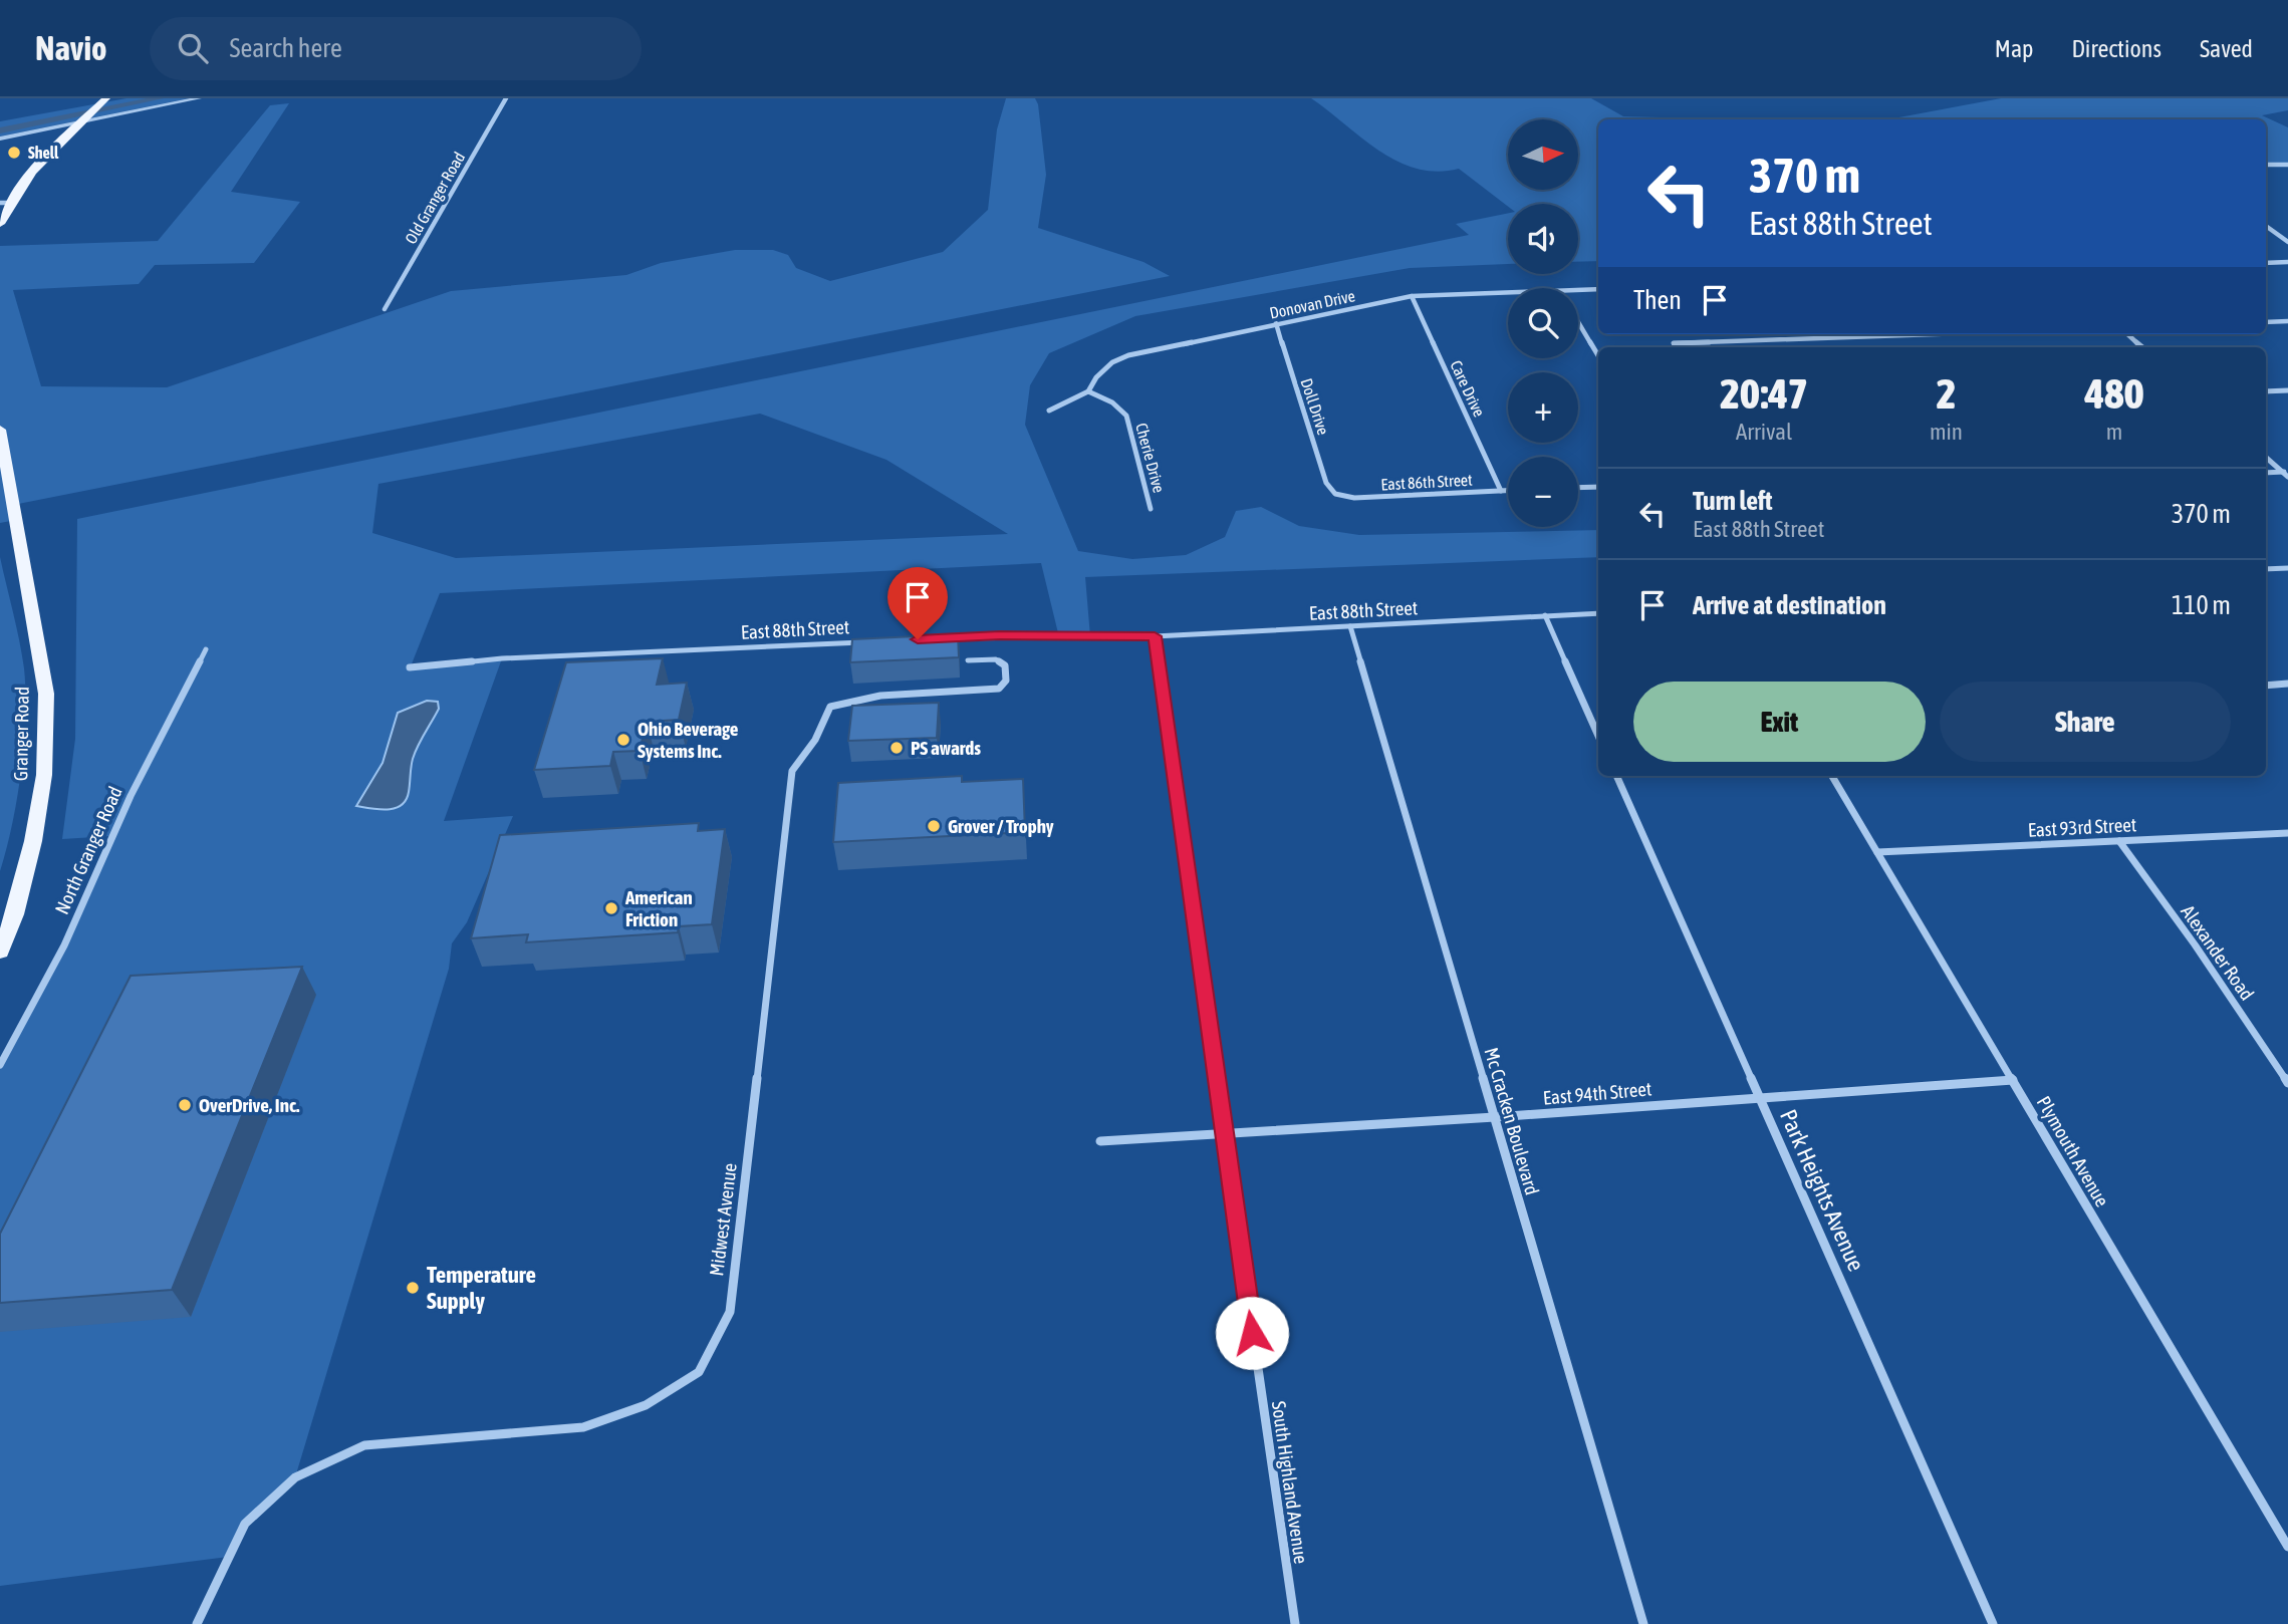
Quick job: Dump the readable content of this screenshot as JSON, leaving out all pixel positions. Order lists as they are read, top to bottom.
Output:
{
  "streets": {
    "main road": ["Granger Road"],
    "street": [
      "Old Granger Road",
      "Donovan Drive",
      "Care Drive",
      "Doll Drive",
      "Cherie Drive",
      "East 86th Street",
      "East 88th Street",
      "East 93rd Street",
      "North Granger Road",
      "Alexander Road",
      "East 94th Street",
      "Mc Cracken Boulevard",
      "Plymouth Avenue",
      "Park Heights Avenue",
      "Midwest Avenue",
      "South Highland Avenue"
    ]
  },
  "crossings": [
    ["Donovan Drive", "Care Drive"],
    ["Donovan Drive", "Doll Drive"],
    ["Donovan Drive", "Cherie Drive"],
    ["Care Drive", "East 86th Street"],
    ["Doll Drive", "East 86th Street"],
    ["East 88th Street", "Mc Cracken Boulevard"],
    ["East 88th Street", "South Highland Avenue"],
    ["East 93rd Street", "Alexander Road"],
    ["East 93rd Street", "Plymouth Avenue"],
    ["East 94th Street", "Mc Cracken Boulevard"],
    ["East 94th Street", "Plymouth Avenue"],
    ["East 94th Street", "Park Heights Avenue"],
    ["East 94th Street", "South Highland Avenue"]
  ],
  "places": [
    "Shell",
    "Ohio Beverage Systems Inc.",
    "PS awards",
    "Grover / Trophy",
    "American Friction",
    "OverDrive, Inc.",
    "Temperature Supply"
  ],
  "north": "right",
  "page": {
    "header": "Navio",
    "search": "Search here",
    "nav": ["Map", "Directions", "Saved"],
    "map_buttons": ["+", "−"],
    "turn": ["370 m", "East 88th Street"],
    "then": "Then",
    "eta": [
      "20:47",
      "Arrival",
      "2",
      "min",
      "480",
      "m"
    ],
    "list": [
      {
        "name": "Turn left",
        "note": "East 88th Street",
        "value": "370 m"
      },
      {
        "name": "Arrive at destination",
        "value": "110 m"
      }
    ],
    "buttons": ["Exit", "Share"]
  }
}
